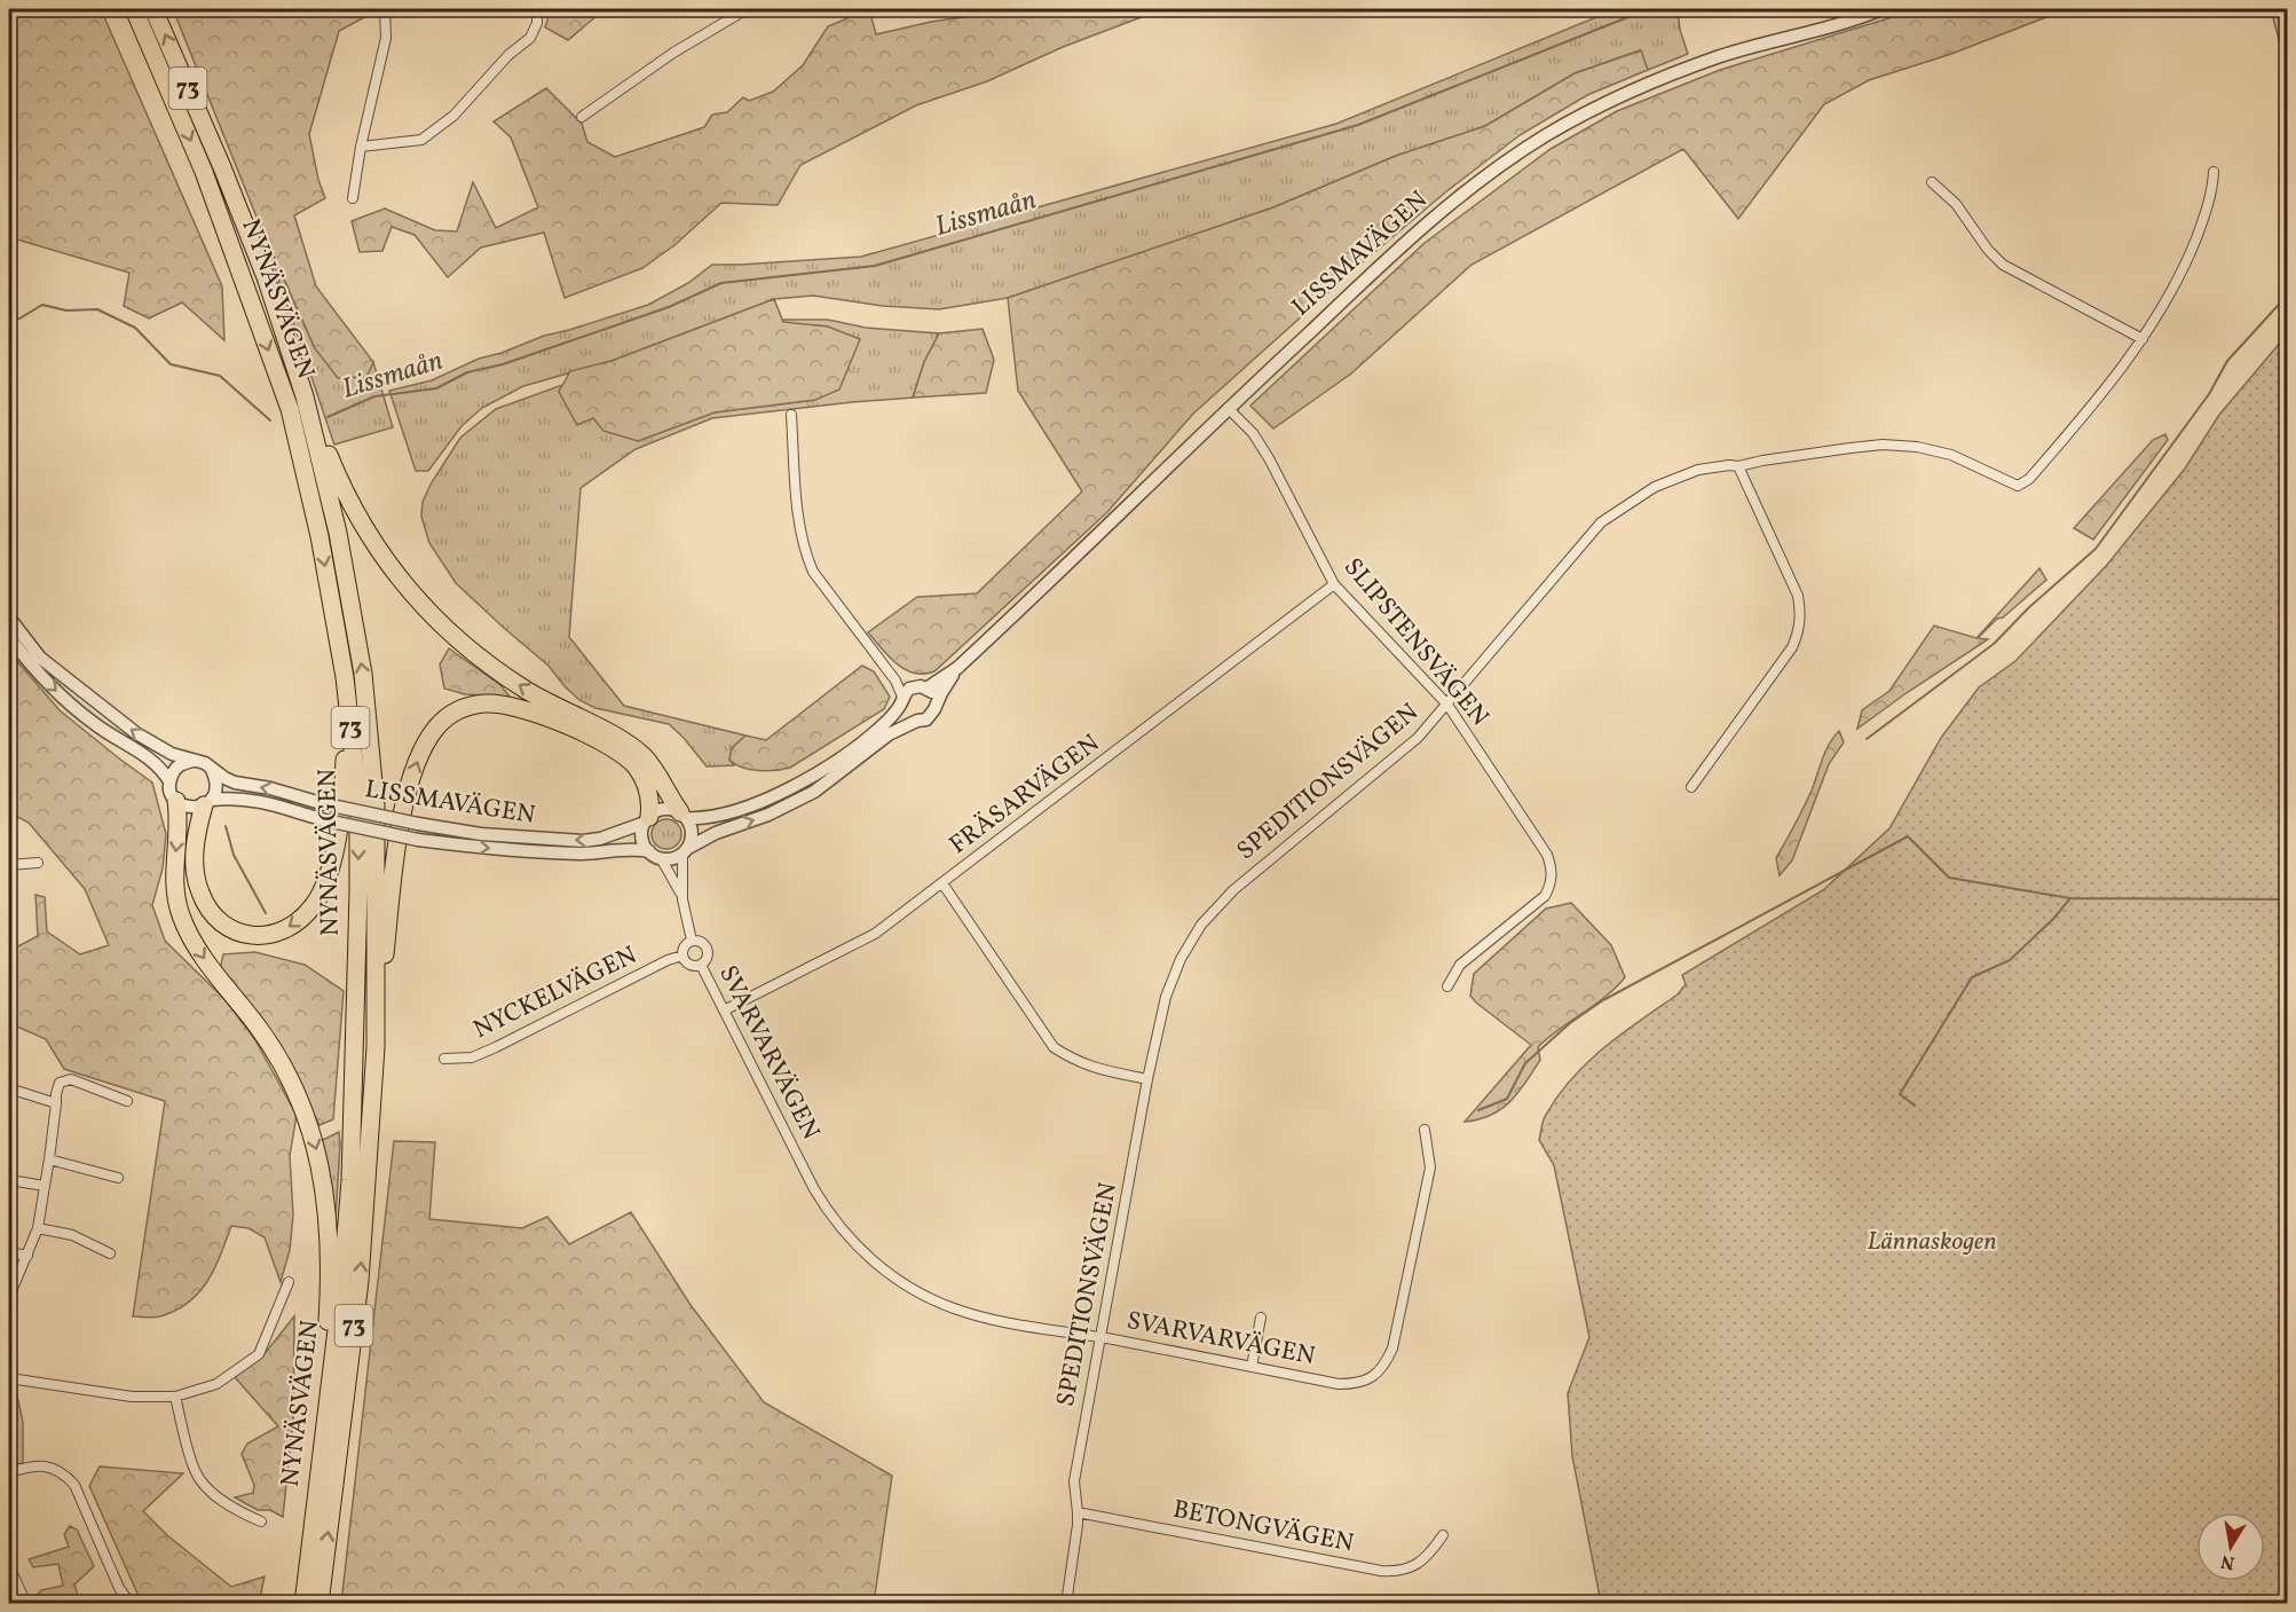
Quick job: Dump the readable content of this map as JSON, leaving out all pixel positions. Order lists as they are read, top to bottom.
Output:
{
  "streets": {
    "highway": ["73", "NYNÄSVÄGEN"],
    "street": [
      "LISSMAVÄGEN",
      "SLIPSTENSVÄGEN",
      "SPEDITIONSVÄGEN",
      "FRÄSARVÄGEN",
      "NYCKELVÄGEN",
      "SVARVARVÄGEN",
      "BETONGVÄGEN"
    ]
  },
  "crossings": [
    ["LISSMAVÄGEN", "SLIPSTENSVÄGEN"],
    ["SLIPSTENSVÄGEN", "SPEDITIONSVÄGEN"],
    ["SLIPSTENSVÄGEN", "FRÄSARVÄGEN"],
    ["SPEDITIONSVÄGEN", "SVARVARVÄGEN"],
    ["SPEDITIONSVÄGEN", "BETONGVÄGEN"],
    ["FRÄSARVÄGEN", "SVARVARVÄGEN"],
    ["NYCKELVÄGEN", "SVARVARVÄGEN"]
  ],
  "water": ["Lissmaån"],
  "parks": ["Lännaskogen"],
  "north": "bottom"
}
